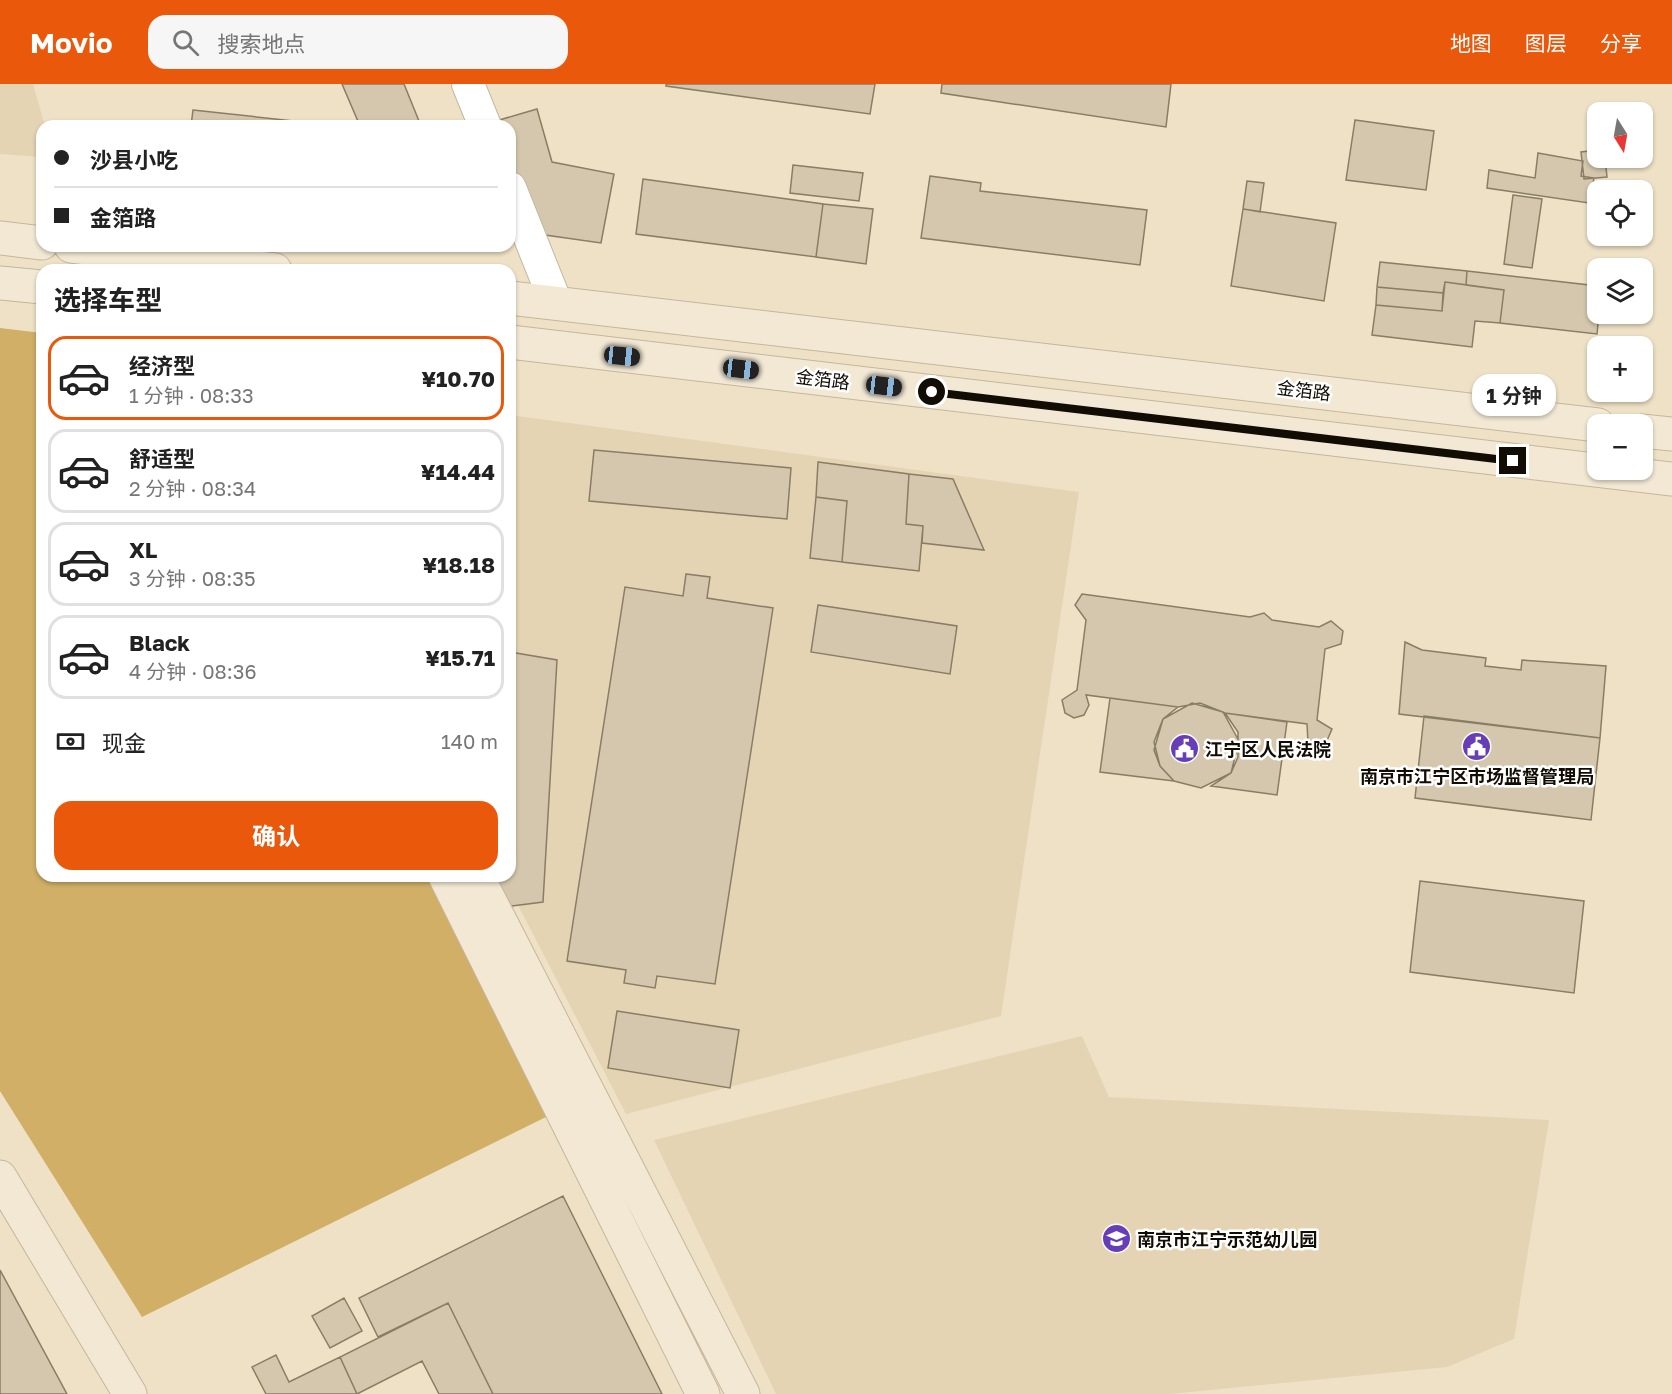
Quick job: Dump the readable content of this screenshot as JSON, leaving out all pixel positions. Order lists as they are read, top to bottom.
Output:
{
  "streets": {
    "main road": ["金箔路"]
  },
  "places": {
    "public building": ["南京市江宁区市场监督管理局", "江宁区人民法院"],
    "school or university": ["南京市江宁示范幼儿园"]
  },
  "north": "bottom",
  "page": {
    "header": "Movio",
    "search": "搜索地点",
    "nav": ["地图", "图层", "分享"],
    "map_buttons": ["+", "−"],
    "banner": ["沙县小吃", "金箔路"],
    "heading": "选择车型",
    "list": [
      {
        "name": "经济型",
        "note": "1 分钟 · 08:33",
        "value": "¥10.70"
      },
      {
        "name": "舒适型",
        "note": "2 分钟 · 08:34",
        "value": "¥14.44"
      },
      {
        "name": "XL",
        "note": "3 分钟 · 08:35",
        "value": "¥18.18"
      },
      {
        "name": "Black",
        "note": "4 分钟 · 08:36",
        "value": "¥15.71"
      }
    ],
    "bubble": "1 分钟",
    "pay": ["现金", "140 m"],
    "buttons": "确认"
  }
}
